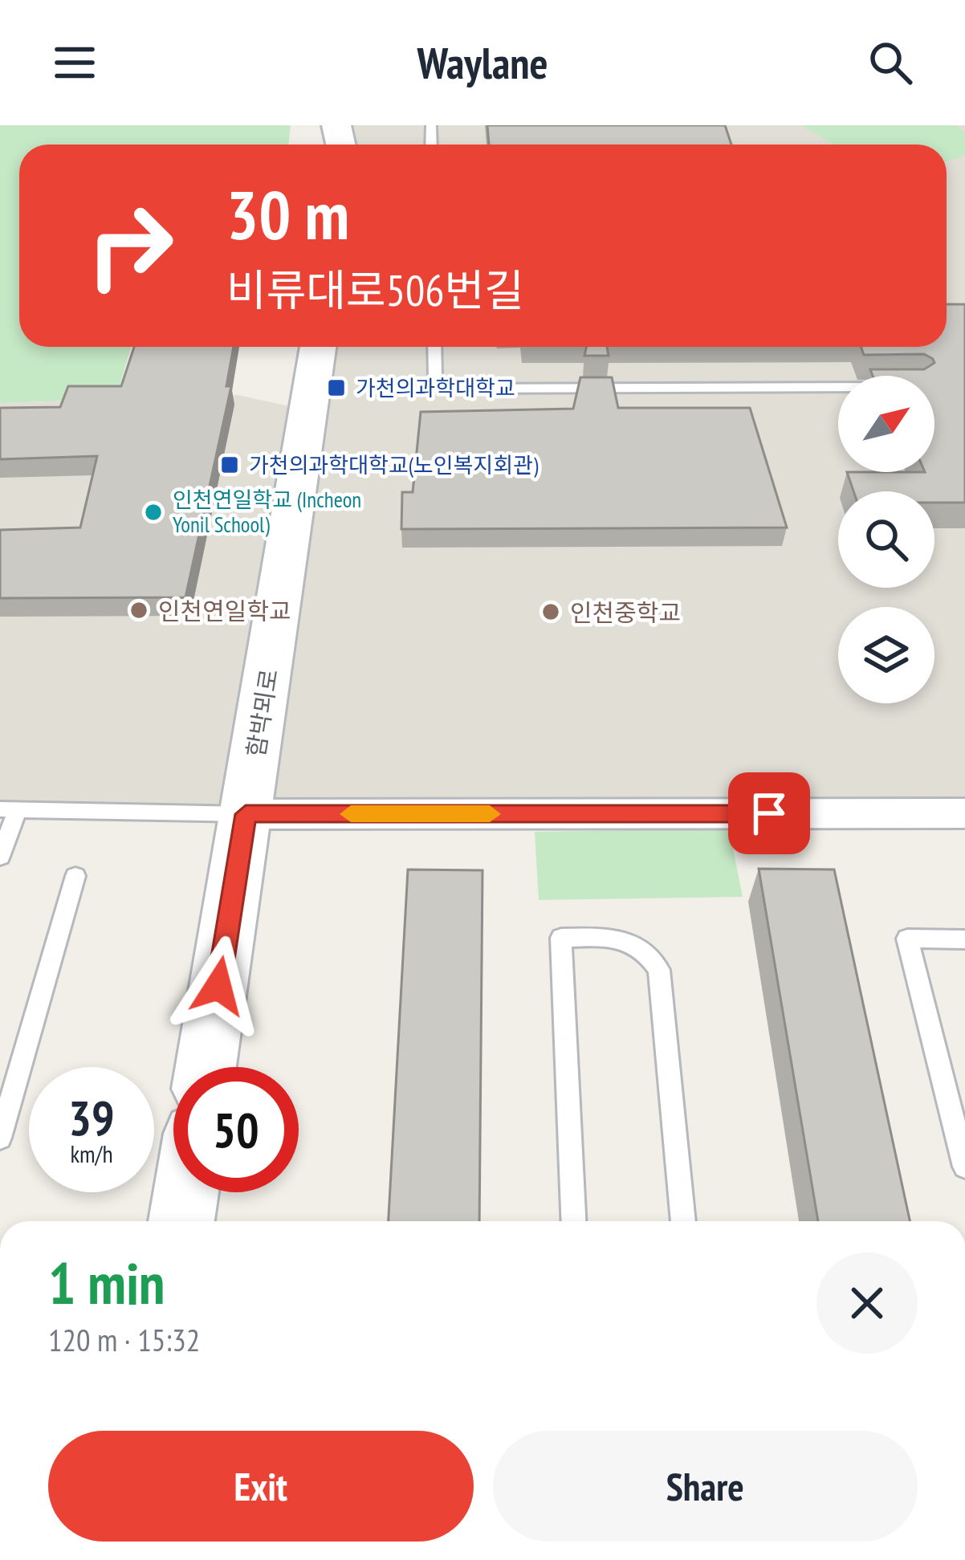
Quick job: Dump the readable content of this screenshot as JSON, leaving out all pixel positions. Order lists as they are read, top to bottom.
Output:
{
  "streets": {
    "main road": ["함박뫼로"]
  },
  "places": {
    "transit": ["가천의과학대학교", "가천의과학대학교(노인복지회관)"],
    "other": ["인천연일학교 (Incheon Yonil School)", "인천연일학교", "인천중학교"]
  },
  "north": "top right",
  "page": {
    "header": "Waylane",
    "turn": ["30 m", "비류대로506번길"],
    "speed": "39 km/h",
    "limit": "50",
    "heading": ["1 min", "120 m · 15:32"],
    "buttons": ["Exit", "Share"]
  }
}
